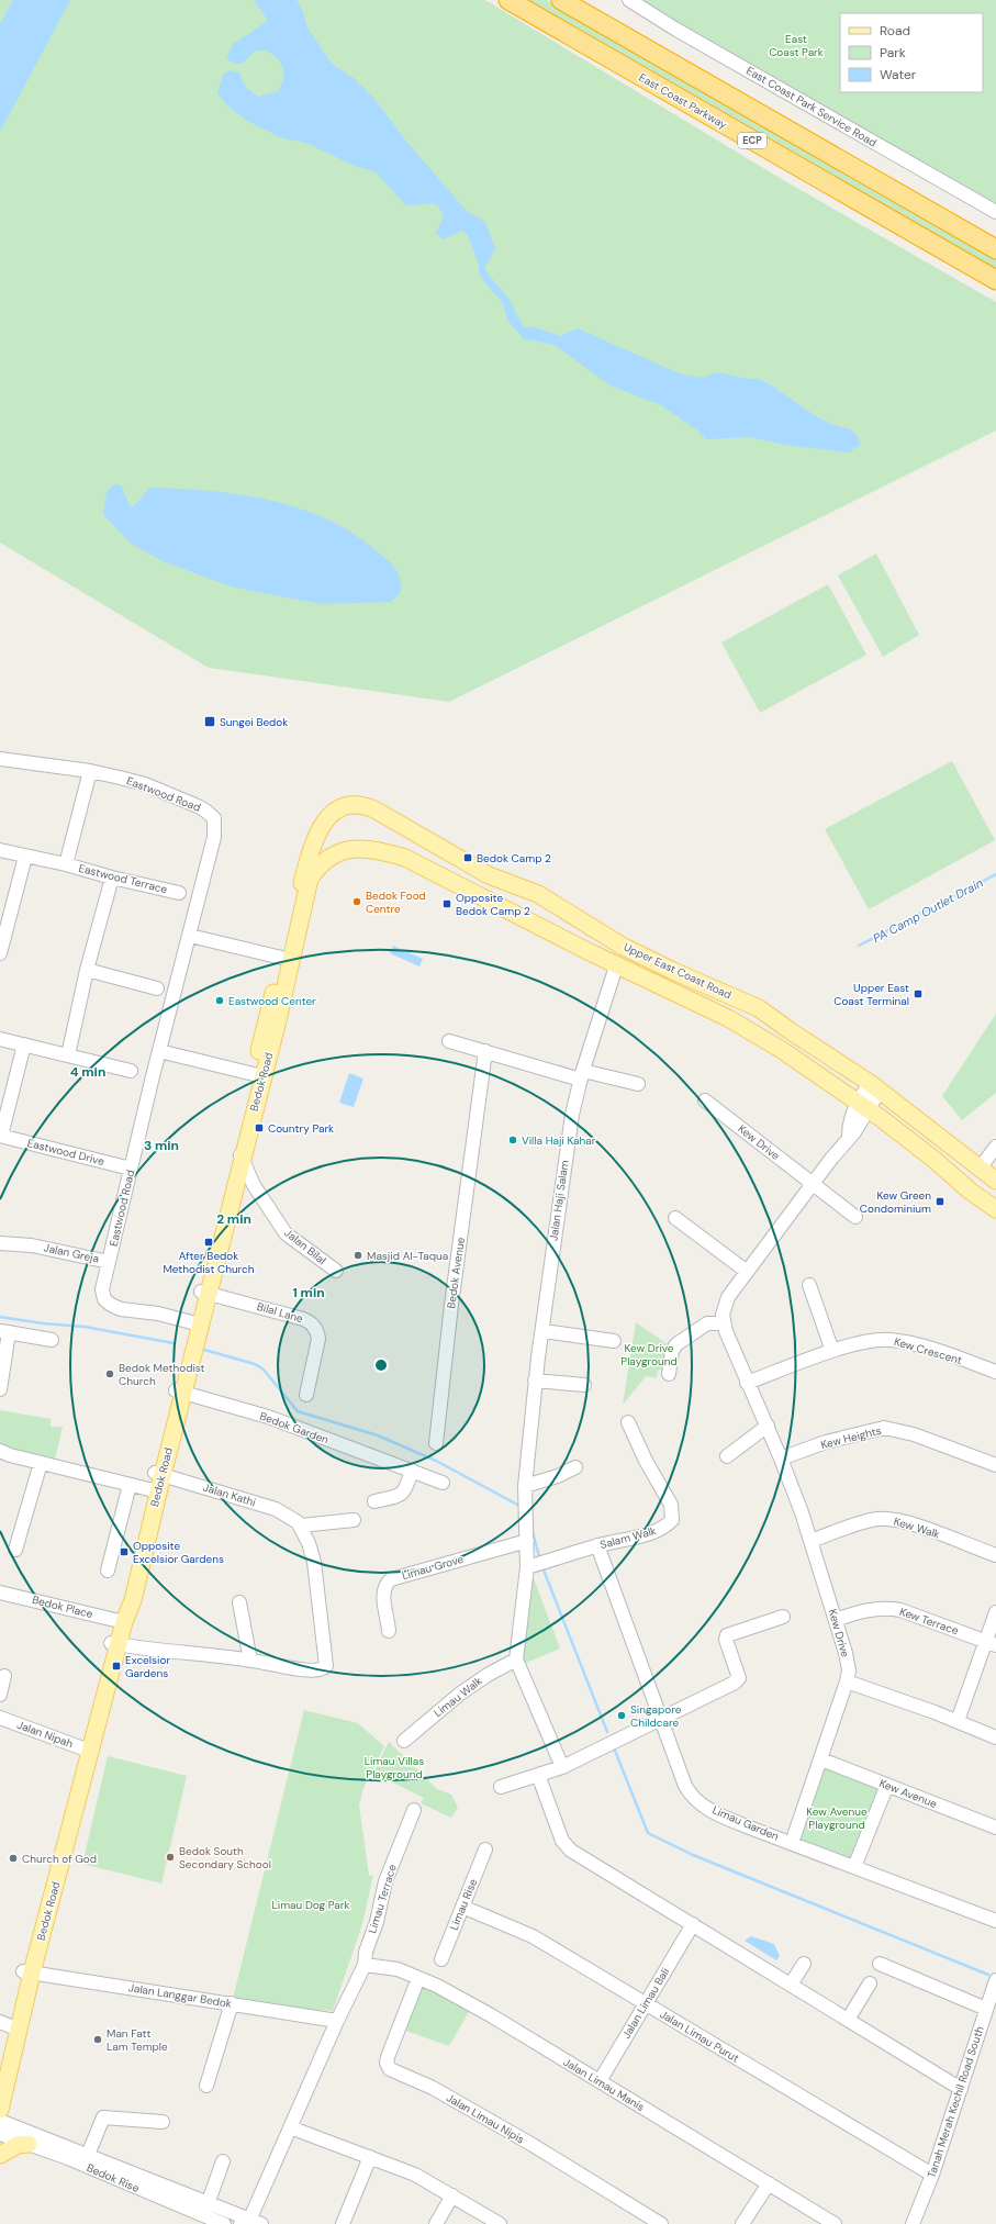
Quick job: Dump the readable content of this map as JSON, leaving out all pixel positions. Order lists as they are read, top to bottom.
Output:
{
  "streets": {
    "highway": ["East Coast Parkway", "ECP"],
    "main road": ["Upper East Coast Road", "Bedok Road"],
    "street": [
      "East Coast Park Service Road",
      "Eastwood Road",
      "Eastwood Terrace",
      "Kew Drive",
      "Eastwood Drive",
      "Jalan Haji Salam",
      "Jalan Bilal",
      "Jalan Greja",
      "Bedok Avenue",
      "Bilal Lane",
      "Kew Crescent",
      "Bedok Garden",
      "Kew Heights",
      "Jalan Kathi",
      "Kew Walk",
      "Salam Walk",
      "Limau Grove",
      "Bedok Place",
      "Kew Terrace",
      "Limau Walk",
      "Jalan Nipah",
      "Kew Avenue",
      "Limau Garden",
      "Limau Terrace",
      "Limau Rise",
      "Jalan Langgar Bedok",
      "Jalan Limau Bali",
      "Jalan Limau Purut",
      "Jalan Limau Manis",
      "Tanah Merah Kechil Road South",
      "Jalan Limau Nipis",
      "Bedok Rise"
    ]
  },
  "crossings": [
    ["Eastwood Road", "Eastwood Terrace"],
    ["Eastwood Road", "Eastwood Drive"],
    ["Eastwood Road", "Jalan Greja"],
    ["Upper East Coast Road", "Bedok Road"],
    ["Upper East Coast Road", "Kew Drive"],
    ["Upper East Coast Road", "Jalan Haji Salam"],
    ["Bedok Road", "Jalan Bilal"],
    ["Bedok Road", "Jalan Greja"],
    ["Bedok Road", "Bilal Lane"],
    ["Bedok Road", "Bedok Garden"],
    ["Bedok Road", "Jalan Kathi"],
    ["Bedok Road", "Bedok Place"],
    ["Bedok Road", "Jalan Nipah"],
    ["Bedok Road", "Jalan Langgar Bedok"],
    ["Kew Drive", "Kew Crescent"],
    ["Kew Drive", "Kew Heights"],
    ["Kew Drive", "Kew Walk"],
    ["Kew Drive", "Kew Terrace"],
    ["Kew Drive", "Kew Avenue"],
    ["Kew Drive", "Limau Garden"],
    ["Jalan Haji Salam", "Salam Walk"],
    ["Jalan Haji Salam", "Limau Grove"],
    ["Salam Walk", "Limau Garden"],
    ["Limau Terrace", "Jalan Limau Manis"],
    ["Limau Rise", "Jalan Limau Purut"],
    ["Jalan Limau Bali", "Jalan Limau Purut"],
    ["Jalan Limau Bali", "Jalan Limau Manis"],
    ["Jalan Limau Purut", "Tanah Merah Kechil Road South"],
    ["Jalan Limau Manis", "Jalan Limau Nipis"]
  ],
  "water": ["PA Camp Outlet Drain"],
  "parks": [
    "East Coast Park",
    "Kew Drive Playground",
    "Limau Villas Playground",
    "Kew Avenue Playground",
    "Limau Dog Park"
  ],
  "places": {
    "transit": [
      "Sungei Bedok",
      "Bedok Camp 2",
      "Opposite Bedok Camp 2",
      "Upper East Coast Terminal",
      "Country Park",
      "Kew Green Condominium",
      "After Bedok Methodist Church",
      "Opposite Excelsior Gardens",
      "Excelsior Gardens"
    ],
    "other": [
      "Bedok Food Centre",
      "Eastwood Center",
      "Villa Haji Kahar",
      "Masjid Al-Taqua",
      "Bedok Methodist Church",
      "Singapore Childcare",
      "Bedok South Secondary School",
      "Church of God",
      "Man Fatt Lam Temple"
    ]
  },
  "legend": ["Road", "Park", "Water"],
  "rings": [
    "4 min",
    "3 min",
    "2 min",
    "1 min"
  ]
}
